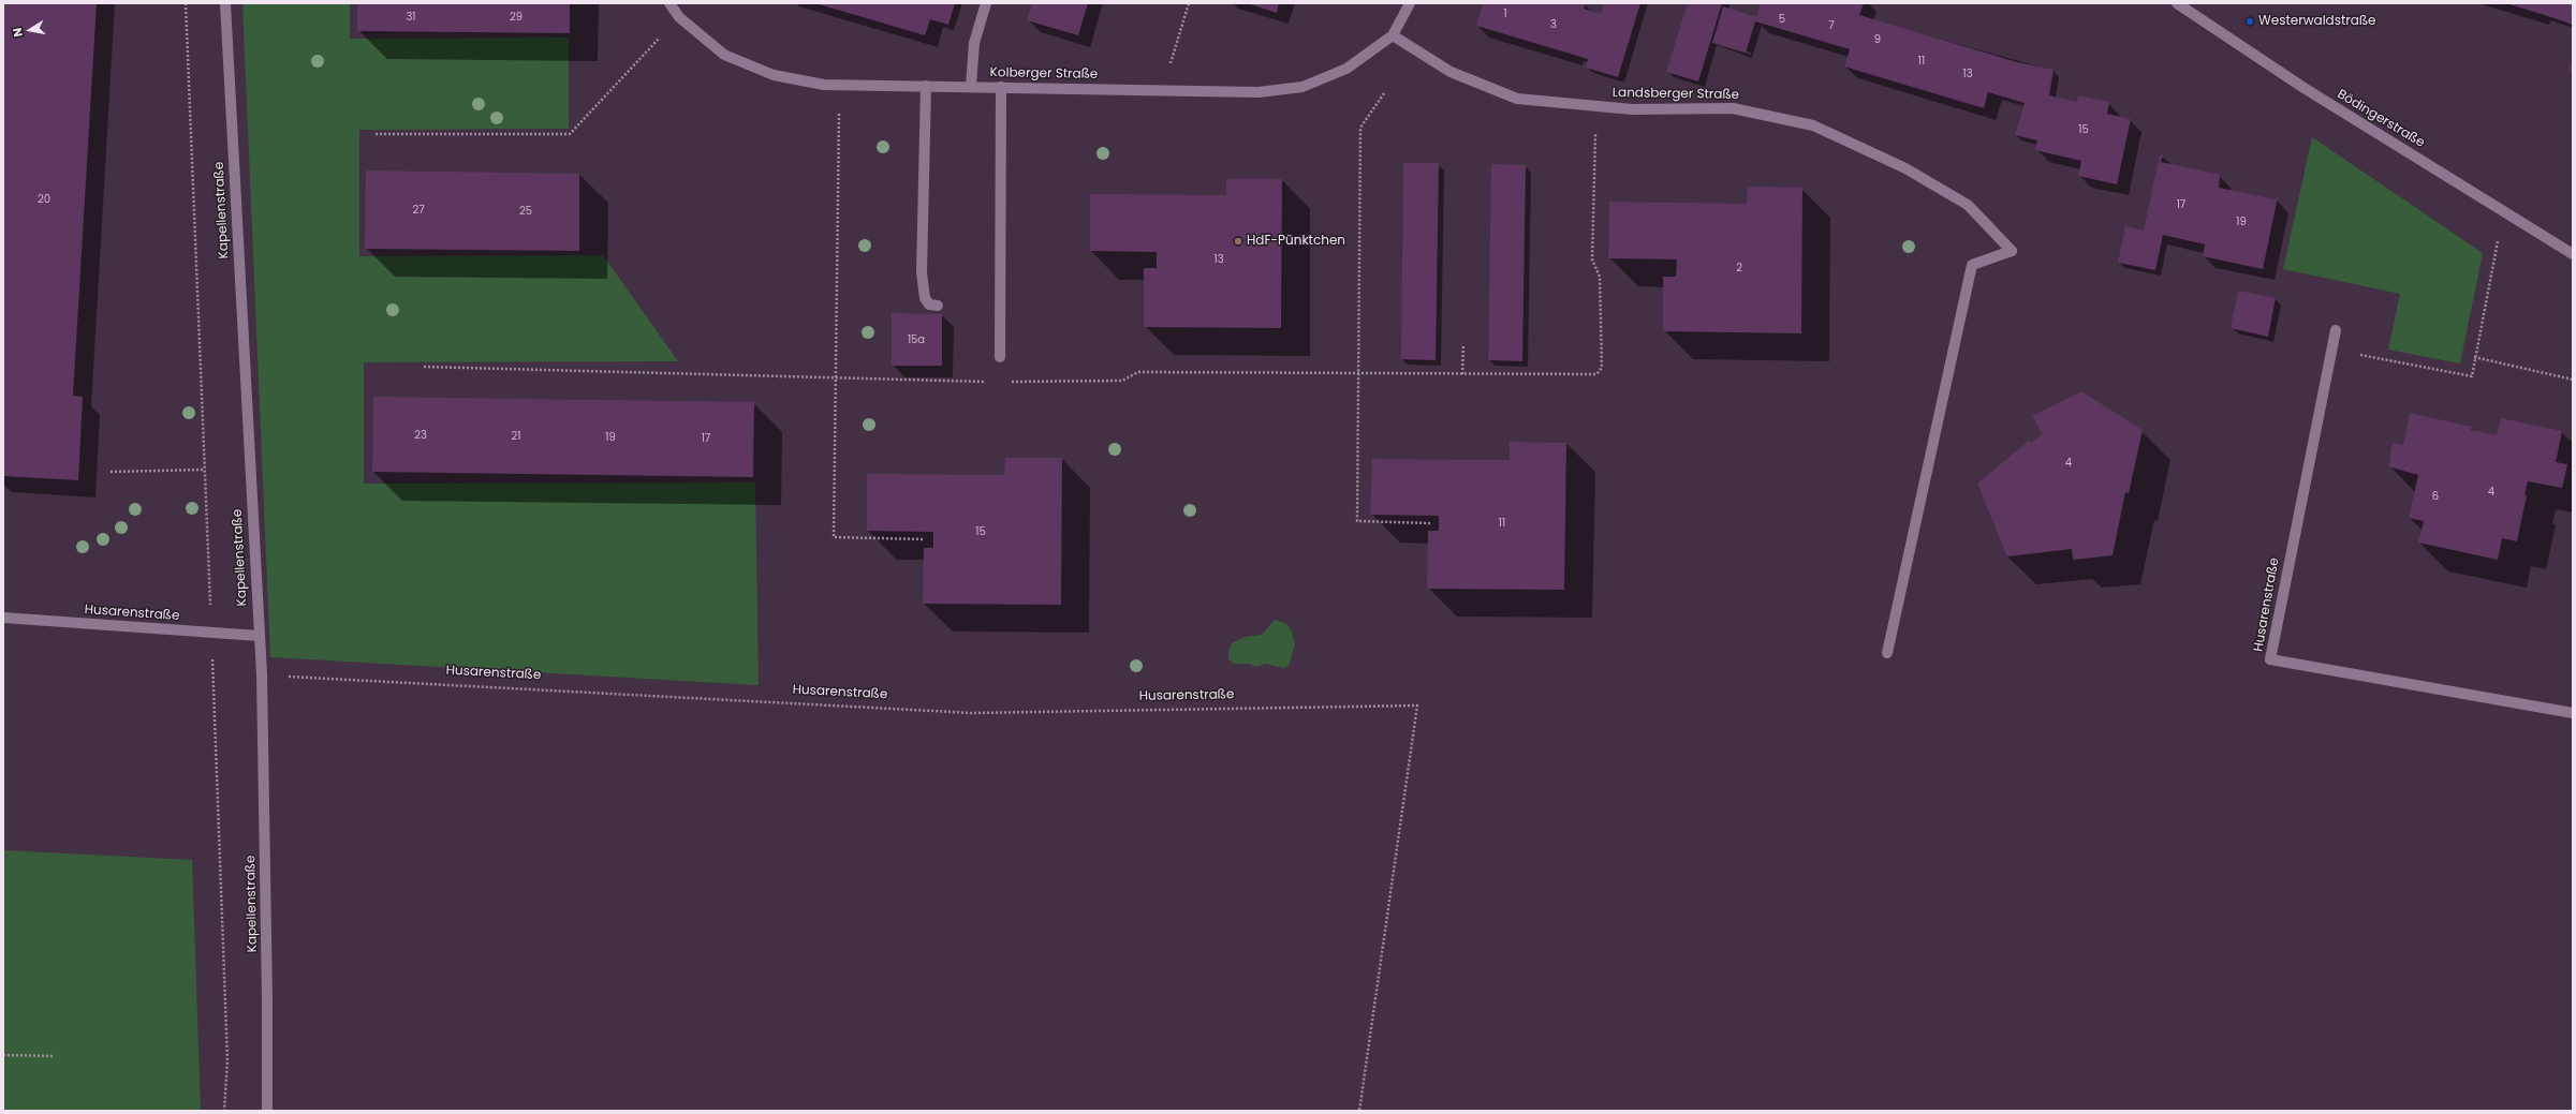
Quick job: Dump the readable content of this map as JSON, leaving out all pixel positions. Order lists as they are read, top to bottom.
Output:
{
  "streets": {
    "street": [
      "Kolberger Straße",
      "Landsberger Straße",
      "Bödingerstraße",
      "Kapellenstraße",
      "Husarenstraße"
    ]
  },
  "crossings": [
    ["Kolberger Straße", "Landsberger Straße"],
    ["Kapellenstraße", "Husarenstraße"]
  ],
  "places": ["Westerwaldstraße", "HdF-Pünktchen"],
  "house_numbers": [
    "1",
    "31",
    "29",
    "5",
    "3",
    "7",
    "9",
    "11",
    "13",
    "15",
    "20",
    "17",
    "27",
    "25",
    "19",
    "13",
    "2",
    "15a",
    "23",
    "21",
    "19",
    "17",
    "4",
    "4",
    "6",
    "11",
    "15"
  ],
  "north": "left"
}
